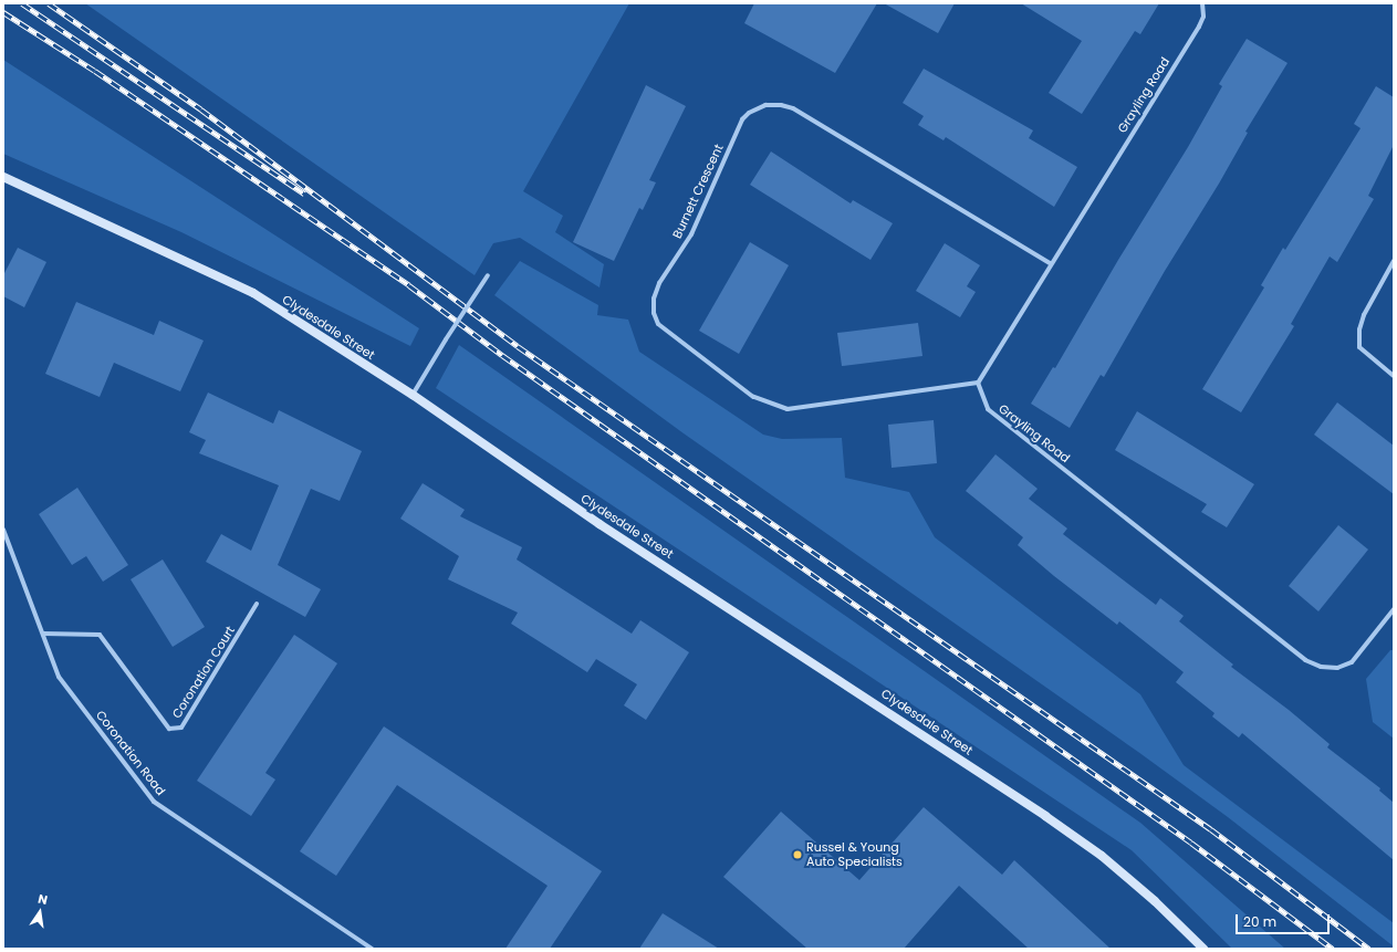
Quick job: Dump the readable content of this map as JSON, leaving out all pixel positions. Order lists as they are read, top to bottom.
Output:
{
  "streets": {
    "main road": ["Clydesdale Street"],
    "street": [
      "Grayling Road",
      "Burnett Crescent",
      "Coronation Court",
      "Coronation Road"
    ]
  },
  "crossings": [
    ["Grayling Road", "Burnett Crescent"],
    ["Coronation Court", "Coronation Road"]
  ],
  "places": ["Russel & Young Auto Specialists"],
  "scale_bar": "20 m",
  "north": "top"
}
